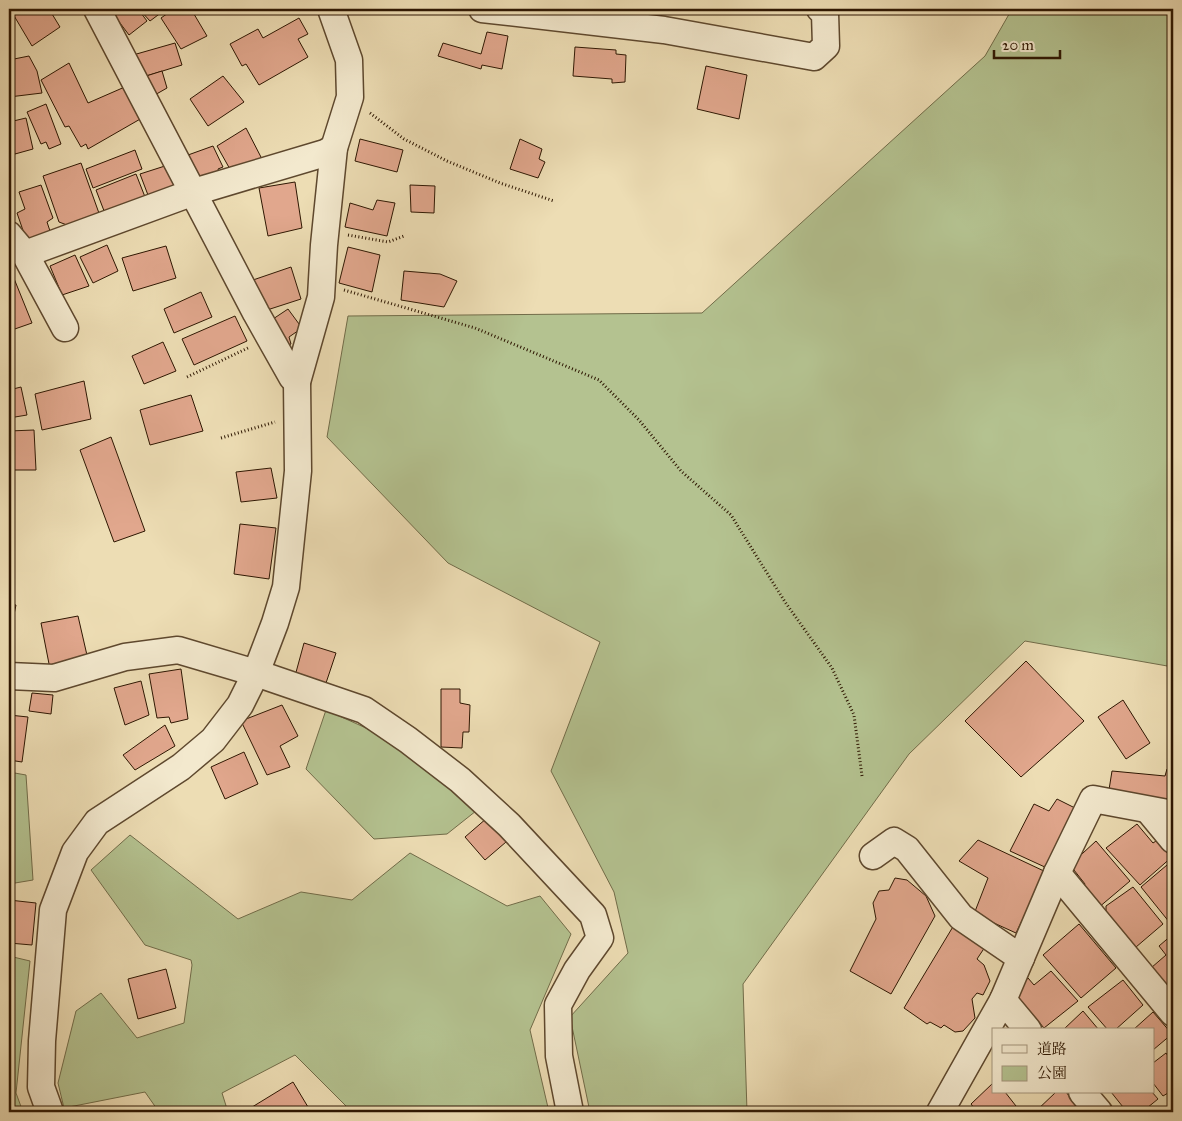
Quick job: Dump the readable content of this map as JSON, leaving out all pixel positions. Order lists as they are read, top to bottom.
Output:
{
  "legend": ["道路", "公園"],
  "scale_bar": "20 m"
}
